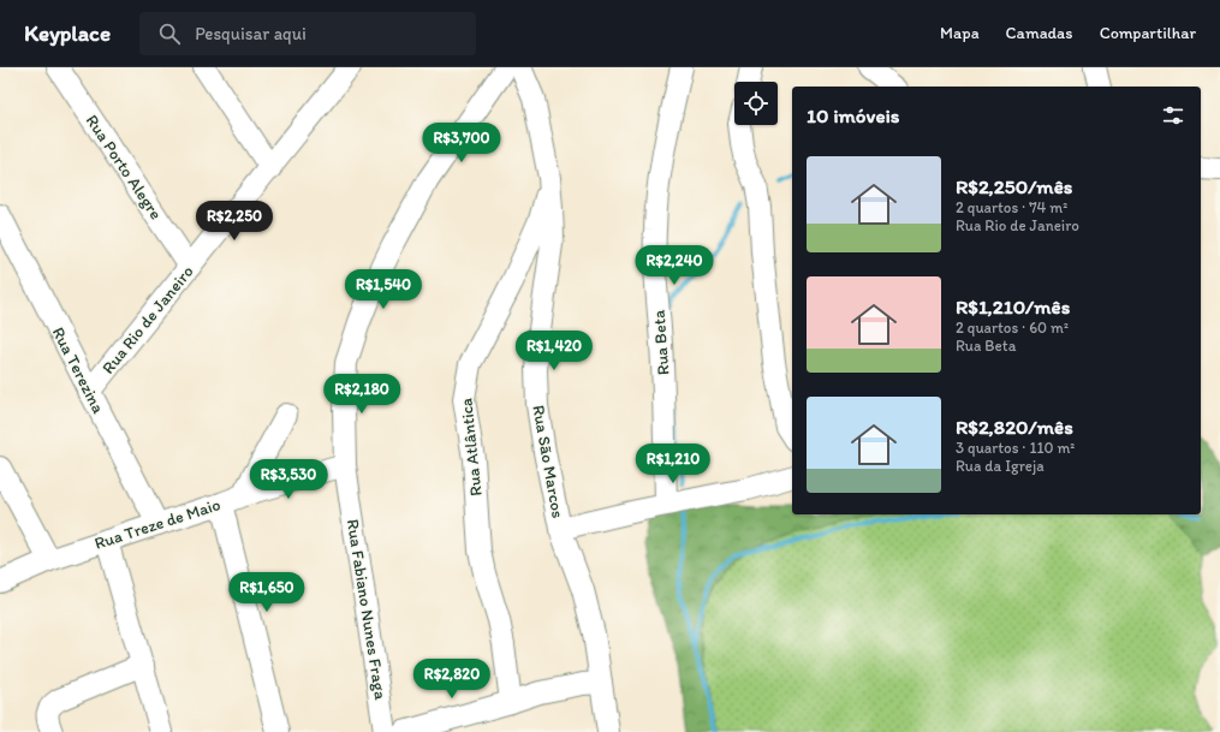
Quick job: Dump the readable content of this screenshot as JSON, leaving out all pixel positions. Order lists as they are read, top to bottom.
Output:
{
  "streets": {
    "street": [
      "Rua Porto Alegre",
      "Rua Rio de Janeiro",
      "Rua Beta",
      "Rua Terezina",
      "Rua Atlântica",
      "Rua São Marcos",
      "Rua Treze de Maio",
      "Rua Fabiano Nunes Fraga"
    ]
  },
  "crossings": [
    ["Rua Porto Alegre", "Rua Rio de Janeiro"],
    ["Rua Rio de Janeiro", "Rua Terezina"],
    ["Rua Terezina", "Rua Treze de Maio"],
    ["Rua Atlântica", "Rua São Marcos"],
    ["Rua Treze de Maio", "Rua Fabiano Nunes Fraga"]
  ],
  "page": {
    "header": "Keyplace",
    "search": "Pesquisar aqui",
    "nav": ["Mapa", "Camadas", "Compartilhar"],
    "heading": "10 imóveis",
    "price": [
      "R$3,700",
      "R$2,250",
      "R$2,240",
      "R$1,540",
      "R$1,420",
      "R$2,180",
      "R$1,210",
      "R$3,530",
      "R$1,650",
      "R$2,820"
    ],
    "list": [
      {
        "name": "R$2,250/mês",
        "note": "2 quartos · 74 m² · Rua Rio de Janeiro"
      },
      {
        "name": "R$1,210/mês",
        "note": "2 quartos · 60 m² · Rua Beta"
      },
      {
        "name": "R$2,820/mês",
        "note": "3 quartos · 110 m² · Rua da Igreja"
      }
    ]
  }
}
